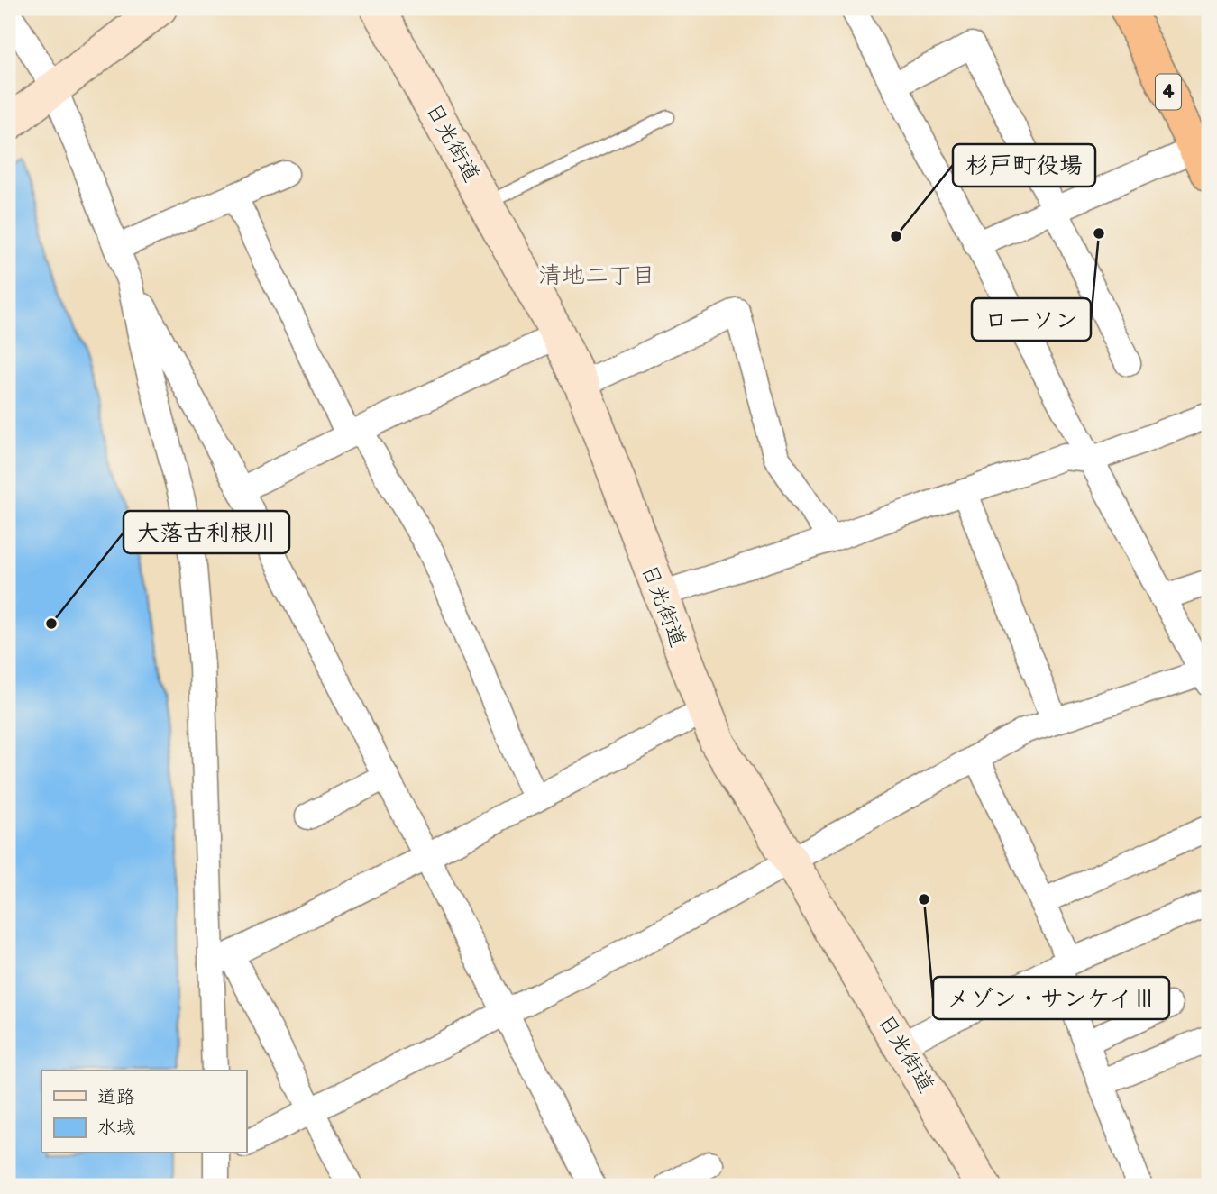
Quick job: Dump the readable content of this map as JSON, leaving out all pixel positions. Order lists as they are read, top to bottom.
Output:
{
  "streets": {
    "highway": ["4"],
    "main road": ["日光街道"]
  },
  "districts": ["清地二丁目"],
  "places": [
    "ローソン",
    "杉戸町役場",
    "大落古利根川",
    "メゾン・サンケイⅢ"
  ],
  "legend": ["道路", "水域"]
}
